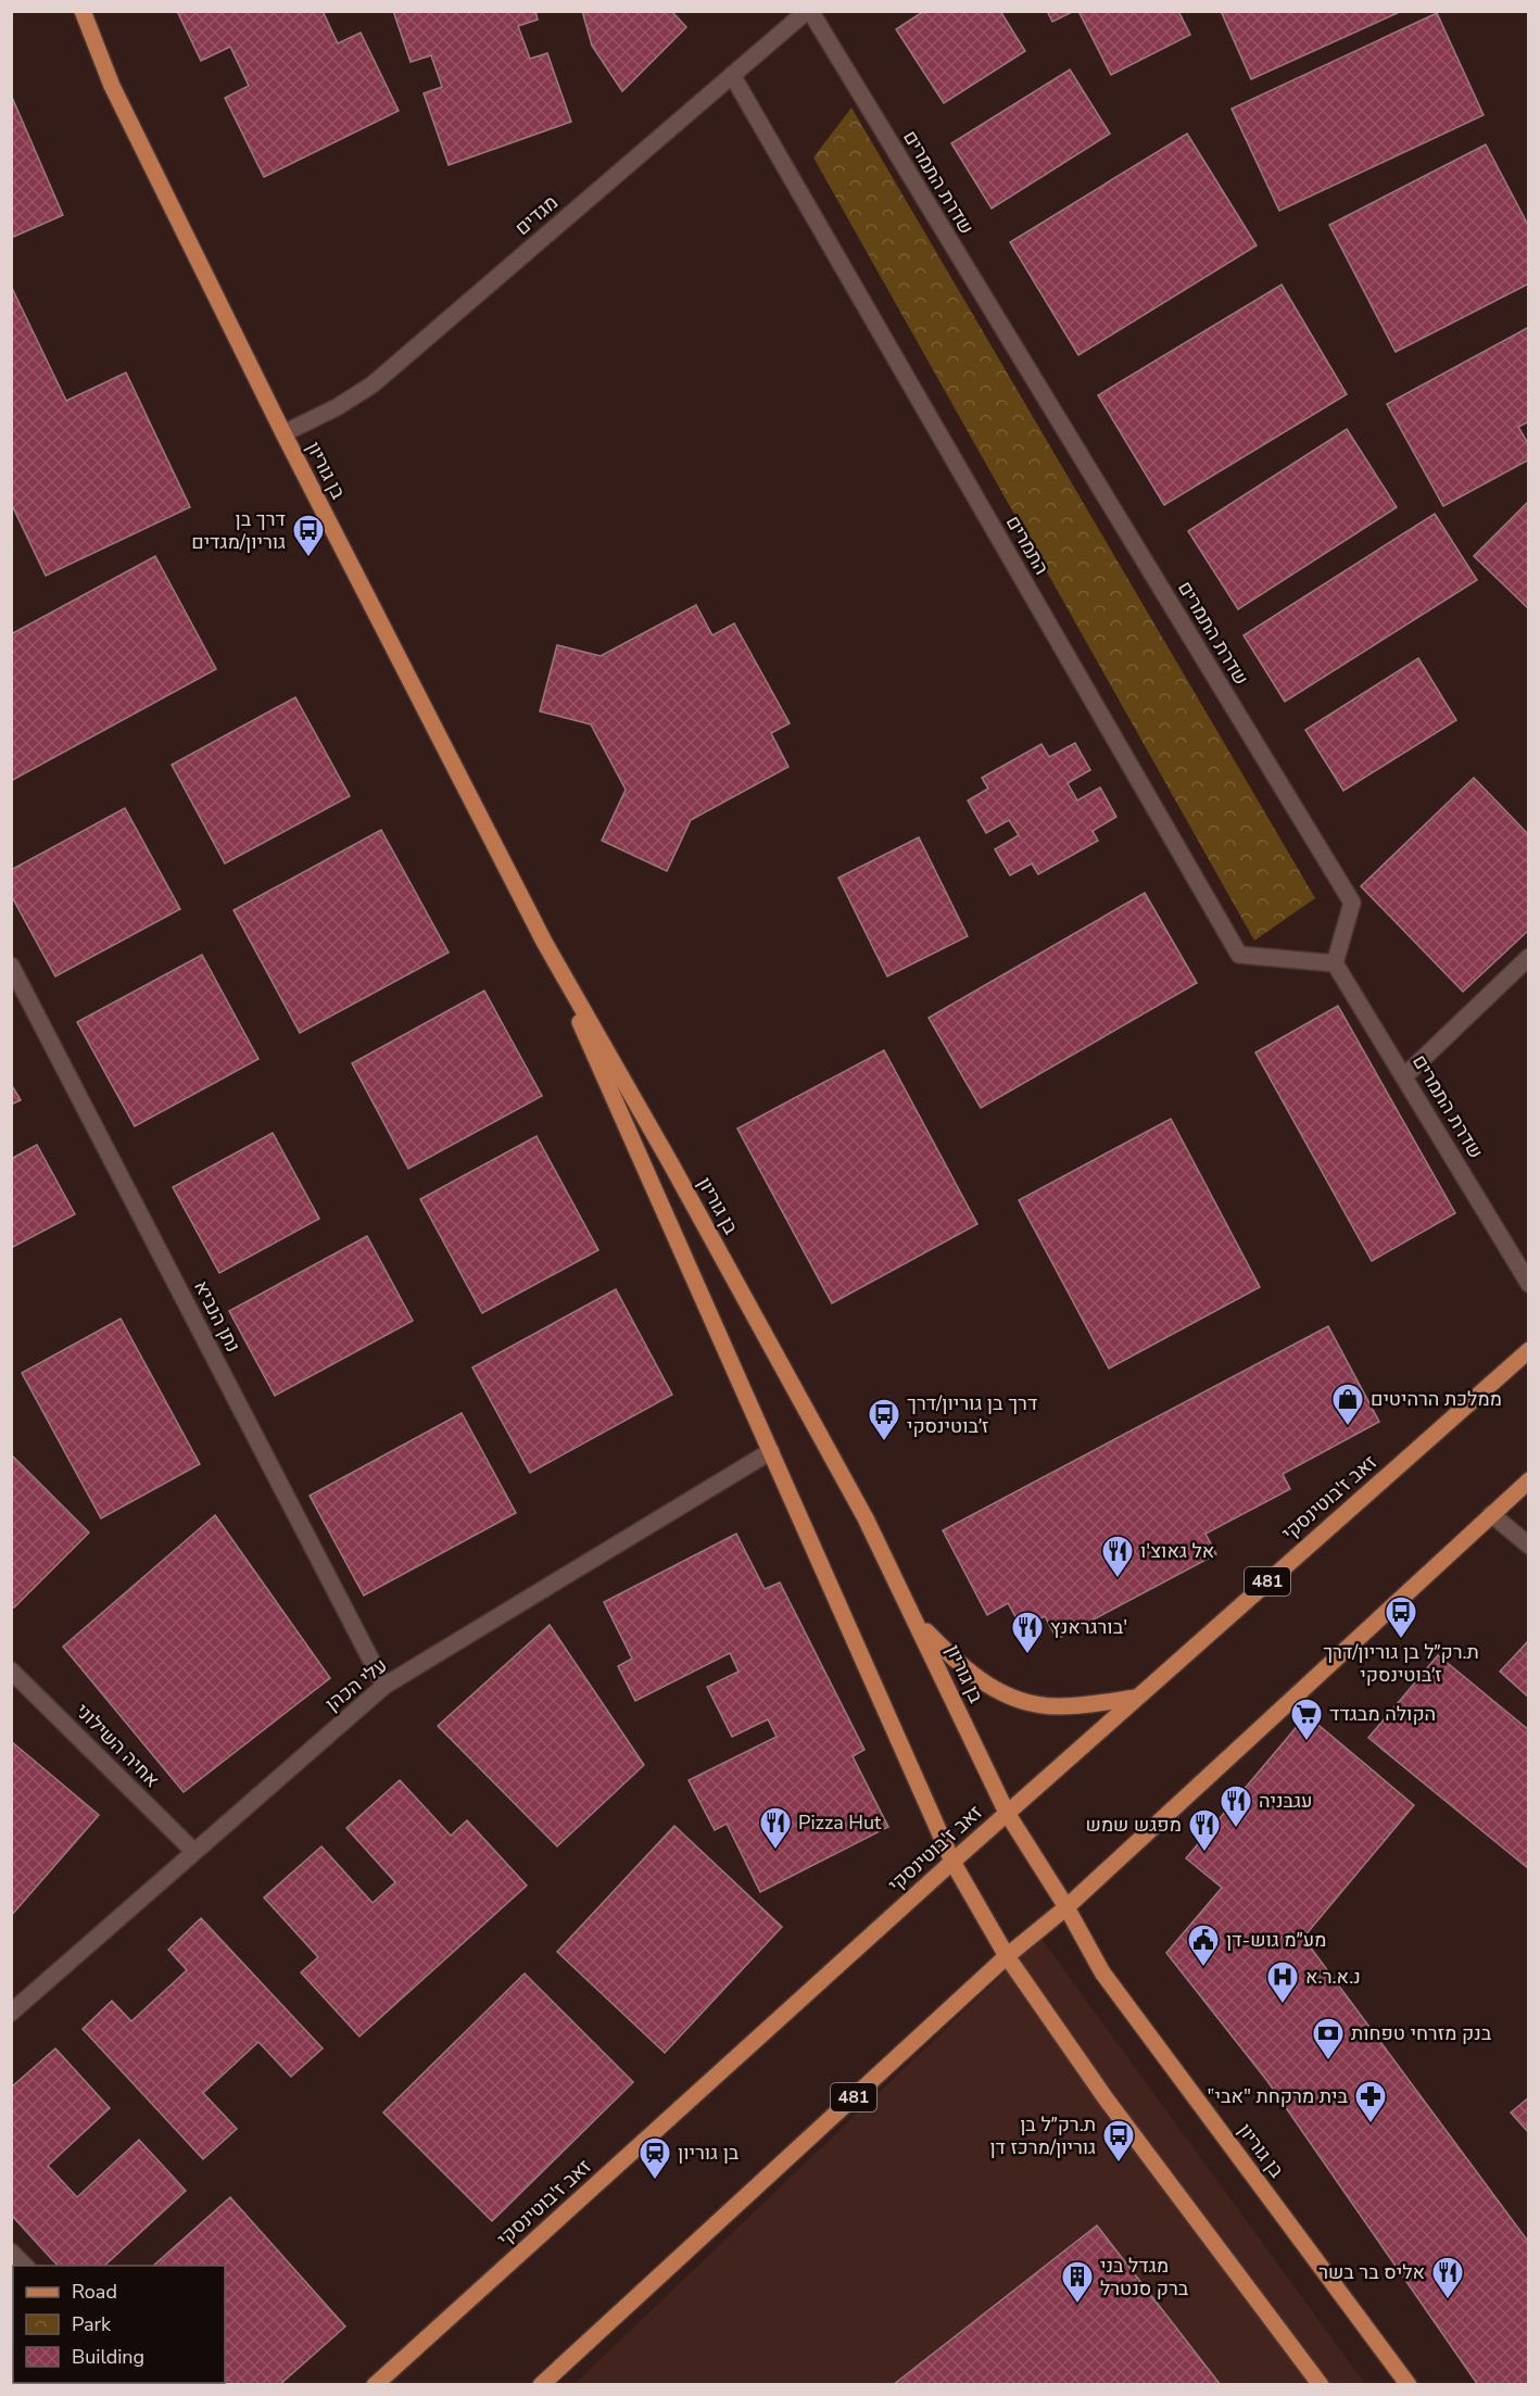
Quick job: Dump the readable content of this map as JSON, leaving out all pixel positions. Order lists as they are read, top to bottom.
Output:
{
  "streets": {
    "main road": ["בן גוריון", "זאב ז'בוטינסקי", "481"],
    "street": [
      "שדרת התמרים",
      "מגדים",
      "התמרים",
      "נתן הנביא",
      "עלי הכהן",
      "אחיה השילוני"
    ]
  },
  "crossings": [
    ["שדרת התמרים", "מגדים"],
    ["שדרת התמרים", "התמרים"],
    ["מגדים", "בן גוריון"],
    ["מגדים", "התמרים"],
    ["בן גוריון", "זאב ז'בוטינסקי"],
    ["בן גוריון", "481"],
    ["בן גוריון", "עלי הכהן"],
    ["נתן הנביא", "עלי הכהן"],
    ["עלי הכהן", "אחיה השילוני"]
  ],
  "places": {
    "bus stop": [
      "דרך בן גוריון/מגדים",
      "דרך בן גוריון/דרך ז׳בוטינסקי",
      "ת.רק״ל בן גוריון/דרך ז׳בוטינסקי",
      "ת.רק״ל בן גוריון/מרכז דן"
    ],
    "shop": ["ממלכת הרהיטים"],
    "restaurant": [
      "אל גאוצ'ו",
      "בורגראנץ'",
      "עגבניה",
      "Pizza Hut",
      "מפגש שמש",
      "אליס בר בשר"
    ],
    "supermarket": ["הקולה מבגדד"],
    "public building": ["מע״מ גוש-דן"],
    "hospital": ["נ.א.ר.א"],
    "bank": ["בנק מזרחי טפחות"],
    "pharmacy": ["\"בית מרקחת \"אבי"],
    "station": ["בן גוריון"],
    "building": ["מגדל בני ברק סנטרל"]
  },
  "legend": ["Road", "Park", "Building"]
}
